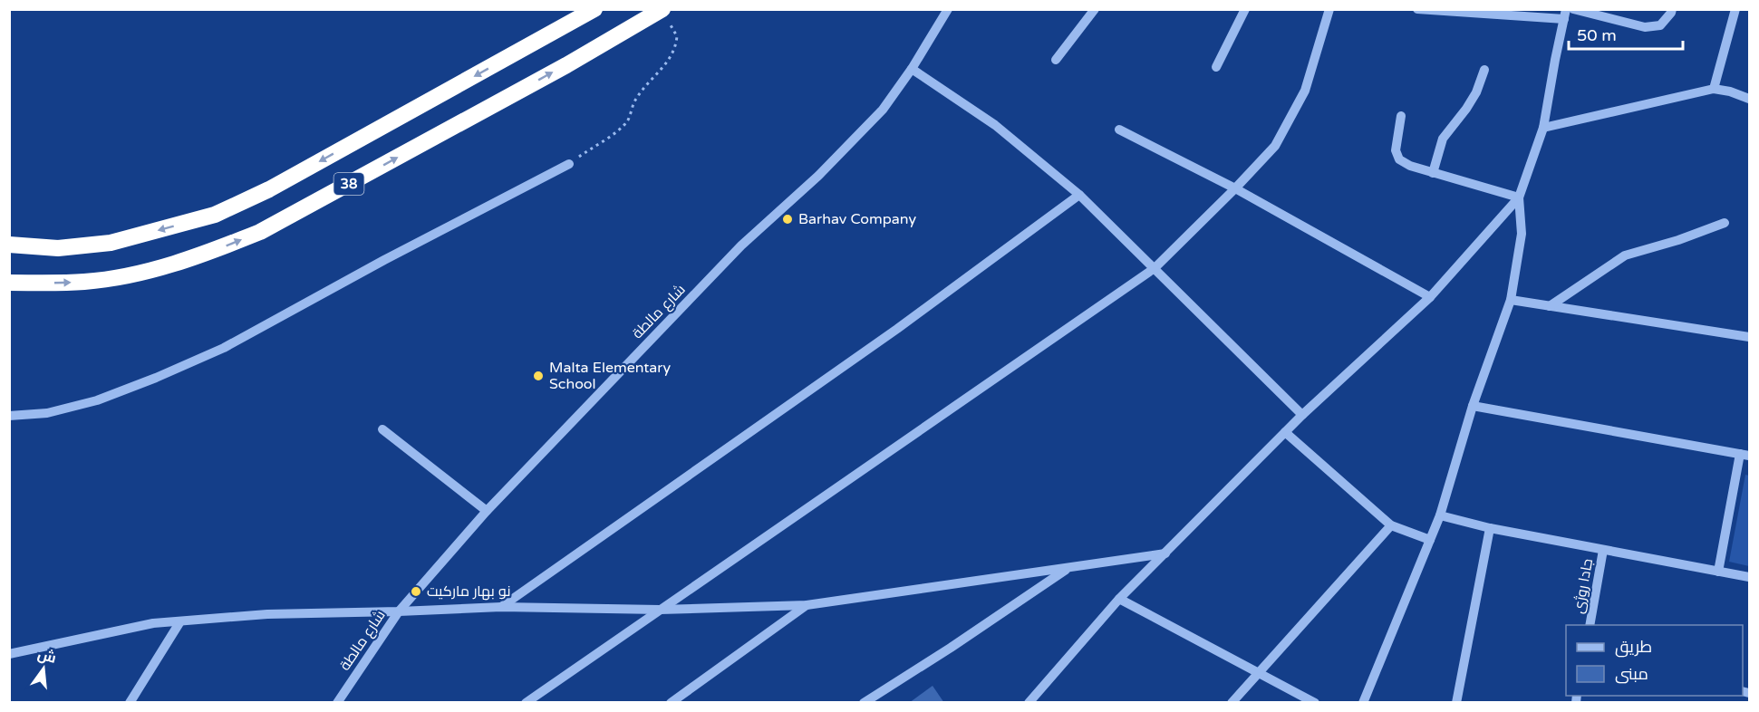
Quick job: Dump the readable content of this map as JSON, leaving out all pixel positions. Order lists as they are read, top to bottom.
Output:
{
  "streets": {
    "highway": ["38"],
    "street": ["شارع مالطة", "جادا روژی"]
  },
  "places": ["Barhav Company", "Malta Elementary School", "نو بهار ماركيت"],
  "legend": ["طريق", "مبنى"],
  "scale_bar": "50 m",
  "north": "top"
}
